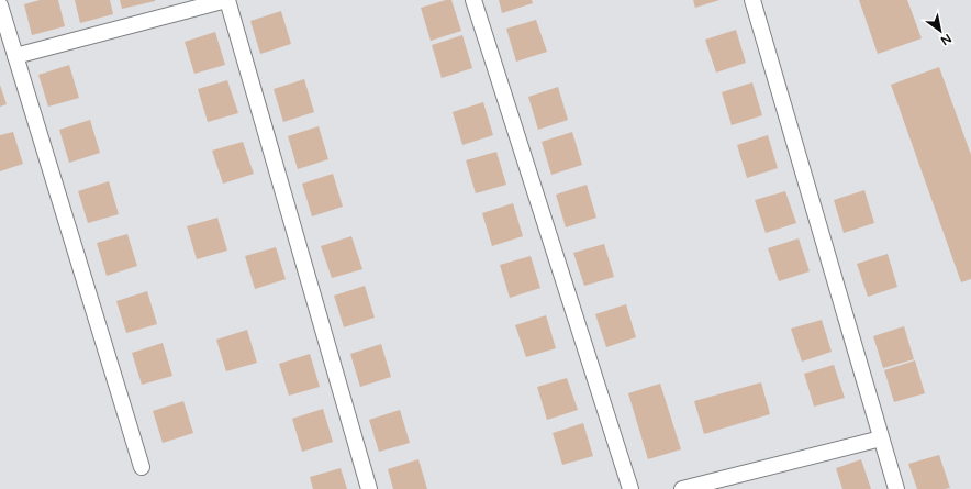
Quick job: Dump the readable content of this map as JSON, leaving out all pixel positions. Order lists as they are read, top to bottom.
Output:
{
  "north": "bottom right"
}
